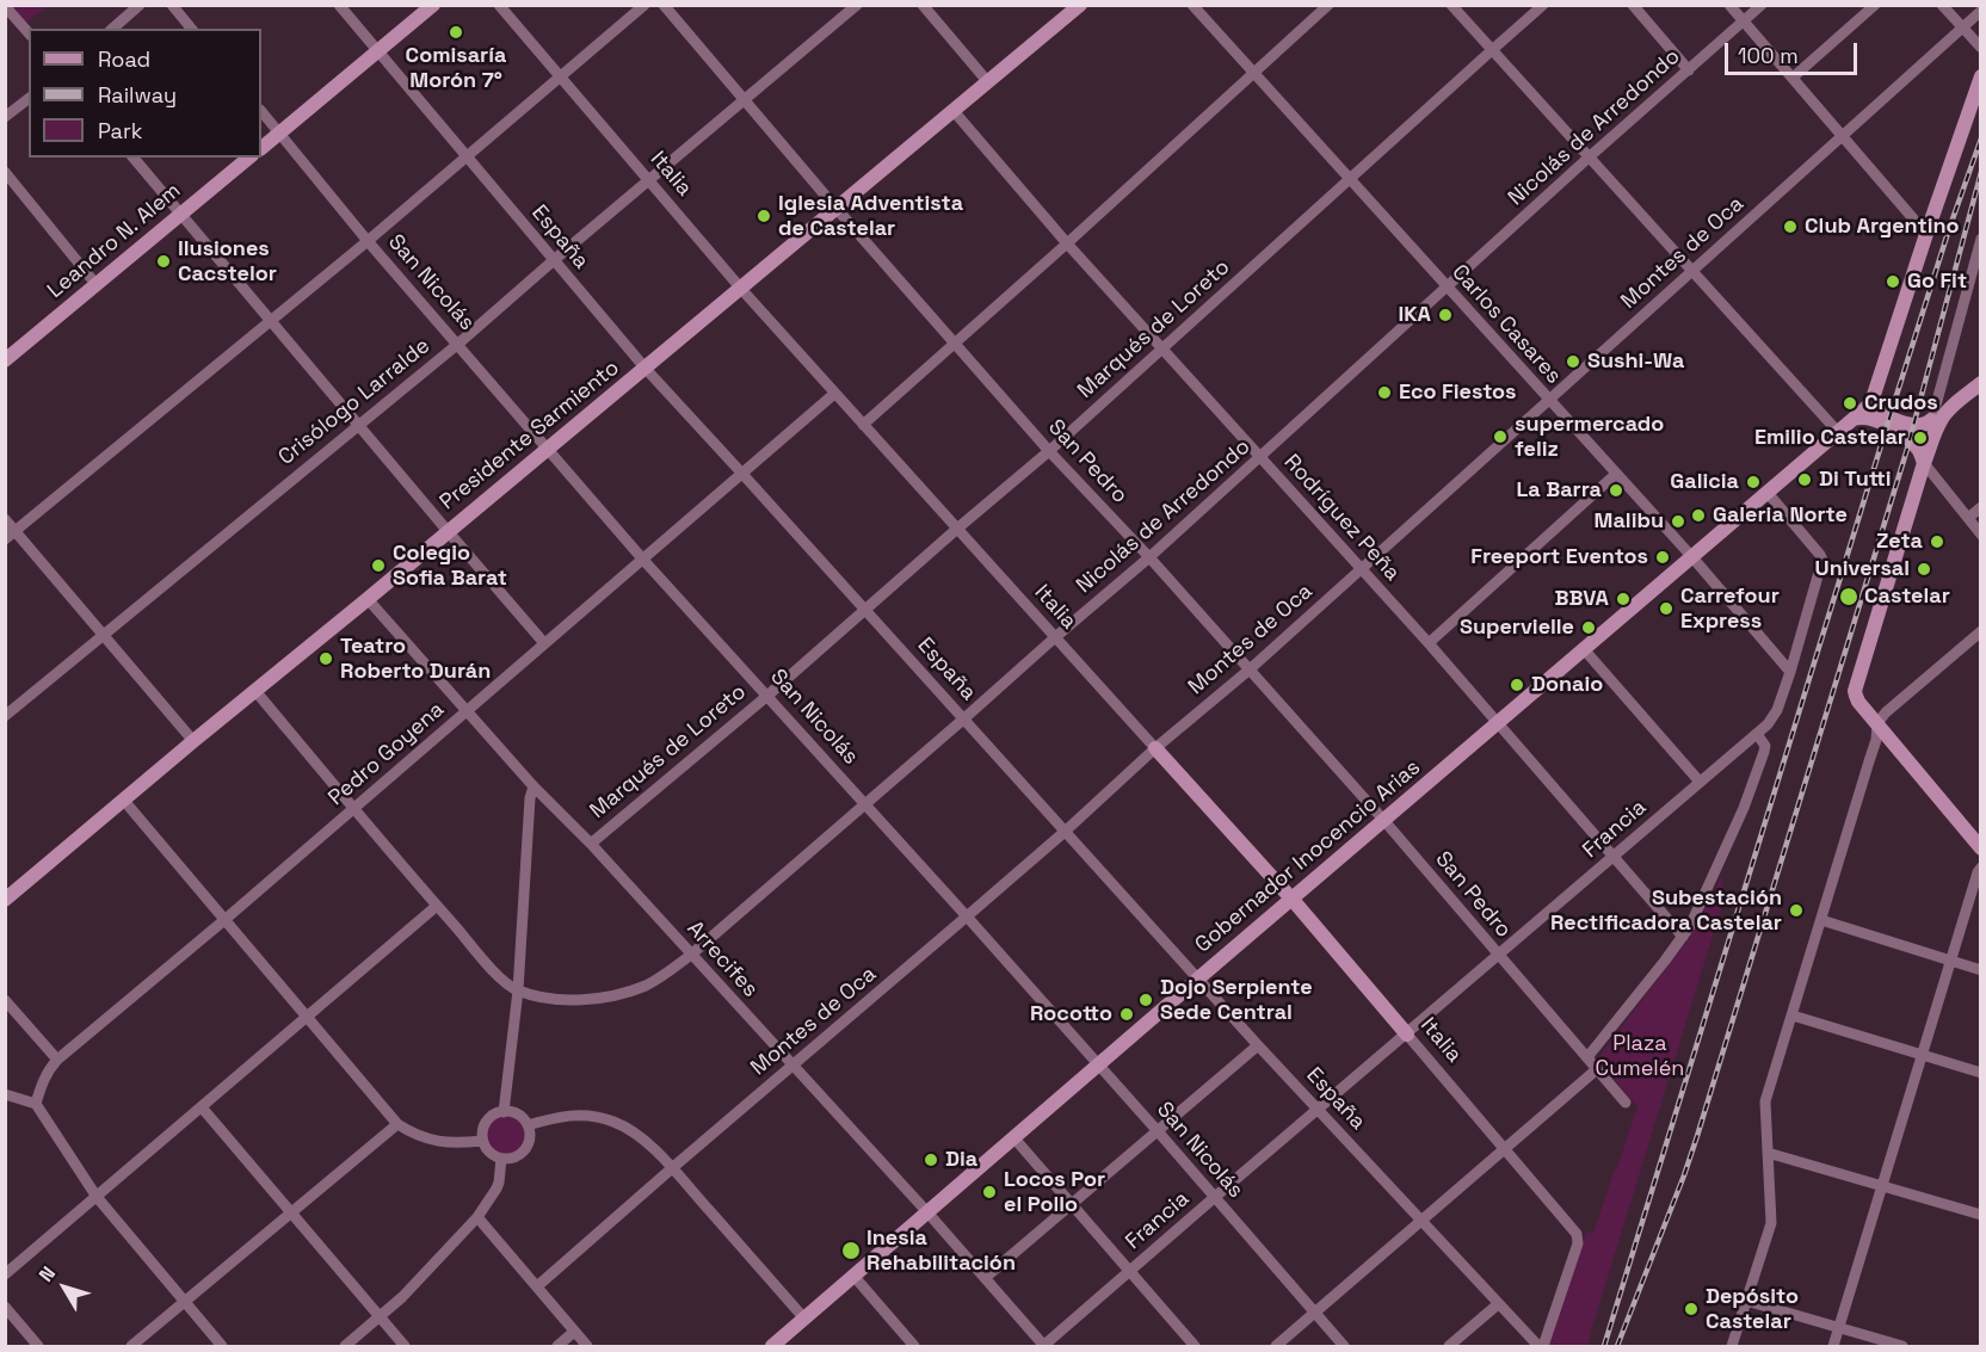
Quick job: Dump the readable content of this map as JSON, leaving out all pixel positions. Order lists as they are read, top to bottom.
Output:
{
  "streets": {
    "street": [
      "Nicolás de Arredondo",
      "Italia",
      "España",
      "Leandro N. Alem",
      "Montes de Oca",
      "San Nicolás",
      "Carlos Casares",
      "Marqués de Loreto",
      "Crisólogo Larralde",
      "Presidente Sarmiento",
      "San Pedro",
      "Rodríguez Peña",
      "Pedro Goyena",
      "Francia",
      "Gobernador Inocencio Arias",
      "Arrecifes"
    ]
  },
  "crossings": [
    ["Nicolás de Arredondo", "Italia"],
    ["Nicolás de Arredondo", "España"],
    ["Nicolás de Arredondo", "San Nicolás"],
    ["Nicolás de Arredondo", "Carlos Casares"],
    ["Nicolás de Arredondo", "San Pedro"],
    ["Nicolás de Arredondo", "Rodríguez Peña"],
    ["Nicolás de Arredondo", "Arrecifes"],
    ["Italia", "España"],
    ["Italia", "Montes de Oca"],
    ["Italia", "Marqués de Loreto"],
    ["Italia", "Crisólogo Larralde"],
    ["Italia", "Presidente Sarmiento"],
    ["Italia", "Pedro Goyena"],
    ["Italia", "Francia"],
    ["Italia", "Gobernador Inocencio Arias"],
    ["España", "Montes de Oca"],
    ["España", "Marqués de Loreto"],
    ["España", "Crisólogo Larralde"],
    ["España", "Presidente Sarmiento"],
    ["España", "Pedro Goyena"],
    ["España", "Francia"],
    ["España", "Gobernador Inocencio Arias"],
    ["Montes de Oca", "San Nicolás"],
    ["Montes de Oca", "Carlos Casares"],
    ["Montes de Oca", "San Pedro"],
    ["Montes de Oca", "Rodríguez Peña"],
    ["Montes de Oca", "Arrecifes"],
    ["San Nicolás", "Marqués de Loreto"],
    ["San Nicolás", "Crisólogo Larralde"],
    ["San Nicolás", "Presidente Sarmiento"],
    ["San Nicolás", "Pedro Goyena"],
    ["San Nicolás", "Francia"],
    ["San Nicolás", "Gobernador Inocencio Arias"],
    ["Carlos Casares", "Marqués de Loreto"],
    ["Carlos Casares", "Francia"],
    ["Carlos Casares", "Gobernador Inocencio Arias"],
    ["Marqués de Loreto", "San Pedro"],
    ["Marqués de Loreto", "Rodríguez Peña"],
    ["Marqués de Loreto", "Arrecifes"],
    ["Crisólogo Larralde", "San Pedro"],
    ["Presidente Sarmiento", "San Pedro"],
    ["Presidente Sarmiento", "Rodríguez Peña"],
    ["Presidente Sarmiento", "Arrecifes"],
    ["San Pedro", "Francia"],
    ["San Pedro", "Gobernador Inocencio Arias"],
    ["Rodríguez Peña", "Francia"],
    ["Rodríguez Peña", "Gobernador Inocencio Arias"],
    ["Pedro Goyena", "Arrecifes"],
    ["Francia", "Gobernador Inocencio Arias"],
    ["Francia", "Arrecifes"],
    ["Gobernador Inocencio Arias", "Arrecifes"]
  ],
  "parks": ["Plaza Cumelén"],
  "places": [
    "Comisaría Morón 7°",
    "Iglesia Adventista de Castelar",
    "Club Argentino",
    "Ilusiones Cacstelor",
    "Go Fit",
    "IKA",
    "Sushi-Wa",
    "Eco Fiestos",
    "Crudos",
    "supermercado feliz",
    "Emilio Castelar",
    "Di Tutti",
    "Galicia",
    "La Barra",
    "Galeria Norte",
    "Malibu",
    "Zeta",
    "Freeport Eventos",
    "Colegio Sofia Barat",
    "Universal",
    "Castelar",
    "BBVA",
    "Carrefour Express",
    "Supervielle",
    "Teatro Roberto Durán",
    "Donaio",
    "Subestación Rectificadora Castelar",
    "Dojo Serpiente Sede Central",
    "Rocotto",
    "Dia",
    "Locos Por el Pollo",
    "Inesia Rehabilitación",
    "Depósito Castelar"
  ],
  "legend": ["Road", "Railway", "Park"],
  "scale_bar": "100 m",
  "north": "top left"
}
